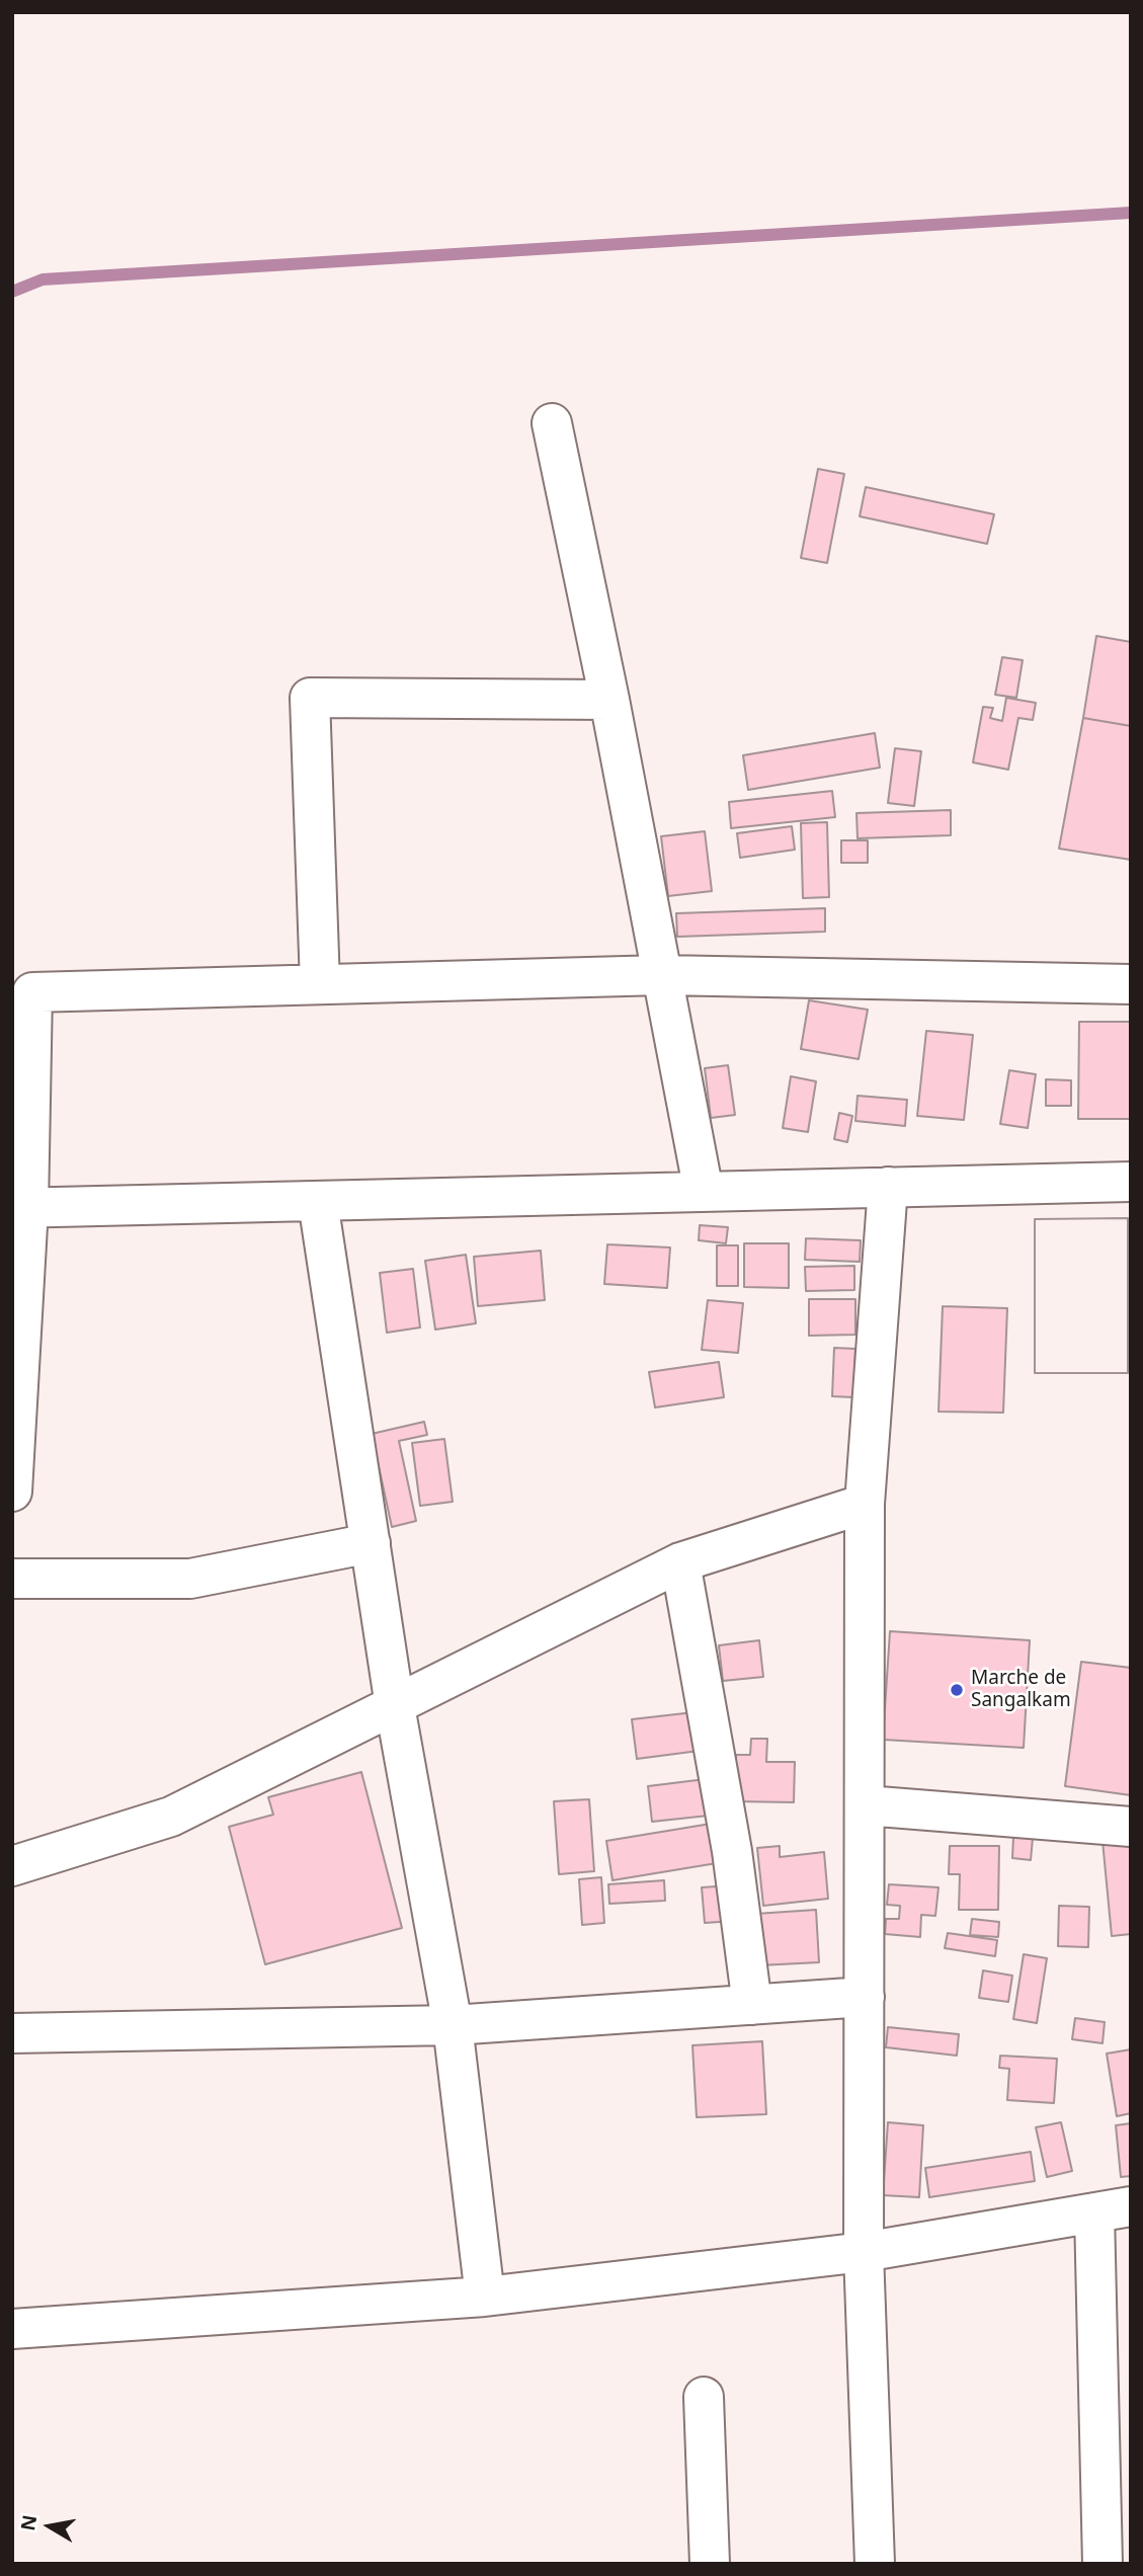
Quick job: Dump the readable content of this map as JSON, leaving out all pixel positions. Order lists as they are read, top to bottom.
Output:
{
  "places": ["Marche de Sangalkam"],
  "north": "left"
}
